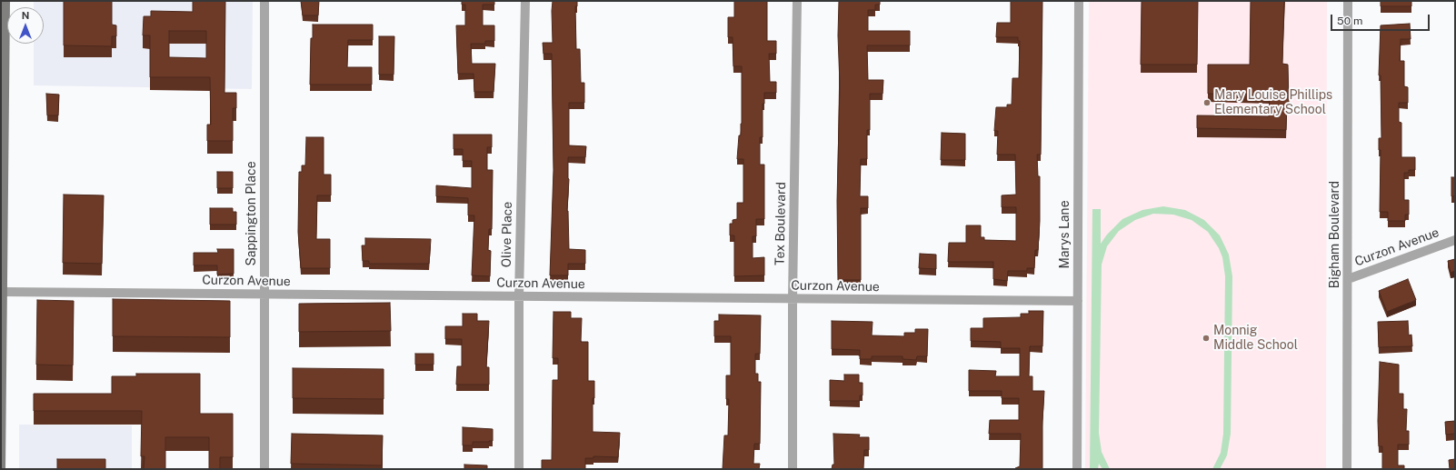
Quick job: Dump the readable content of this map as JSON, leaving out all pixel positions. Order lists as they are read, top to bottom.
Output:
{
  "streets": {
    "street": [
      "Sappington Place",
      "Tex Boulevard",
      "Olive Place",
      "Marys Lane",
      "Bigham Boulevard",
      "Curzon Avenue"
    ]
  },
  "crossings": [
    ["Sappington Place", "Curzon Avenue"],
    ["Tex Boulevard", "Curzon Avenue"],
    ["Olive Place", "Curzon Avenue"],
    ["Marys Lane", "Curzon Avenue"],
    ["Bigham Boulevard", "Curzon Avenue"]
  ],
  "places": ["Mary Louise Phillips Elementary School", "Monnig Middle School"],
  "scale_bar": "50 m",
  "north": "top"
}
